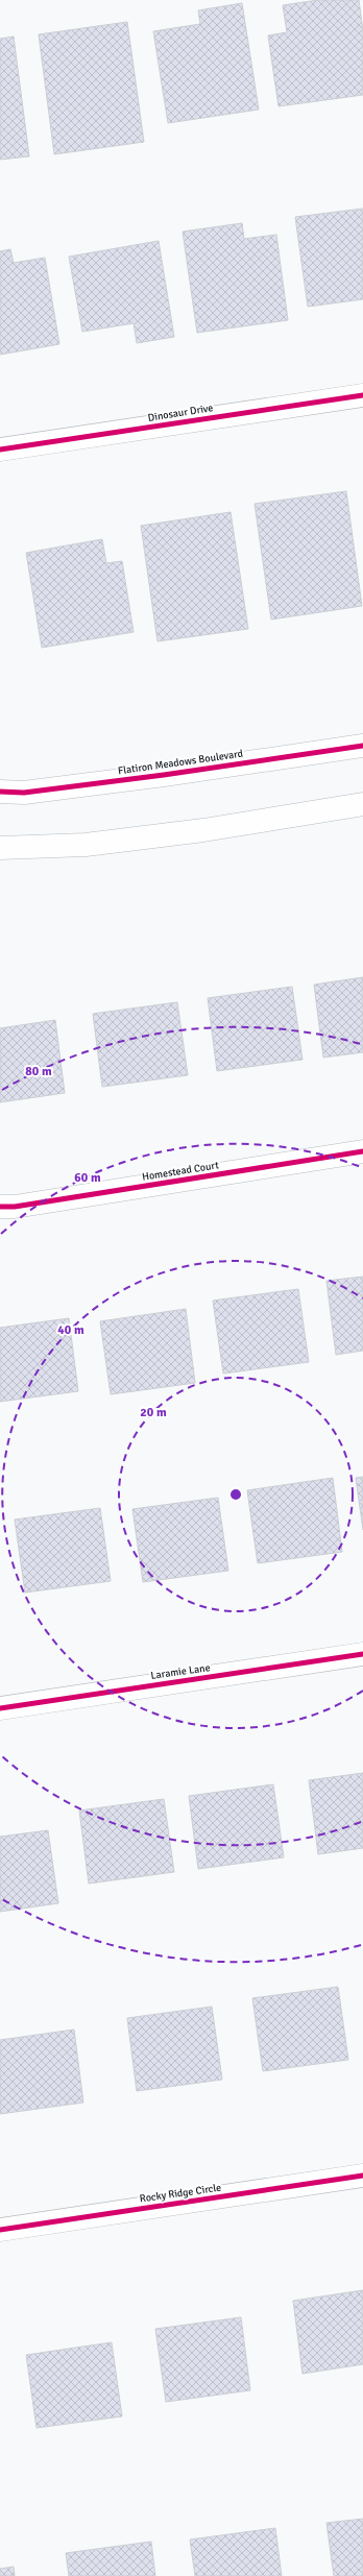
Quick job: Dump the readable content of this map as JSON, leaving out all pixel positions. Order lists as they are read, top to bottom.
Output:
{
  "streets": {
    "street": [
      "Dinosaur Drive",
      "Flatiron Meadows Boulevard",
      "Homestead Court",
      "Laramie Lane",
      "Rocky Ridge Circle"
    ]
  },
  "rings": [
    "80 m",
    "60 m",
    "40 m",
    "20 m"
  ]
}
